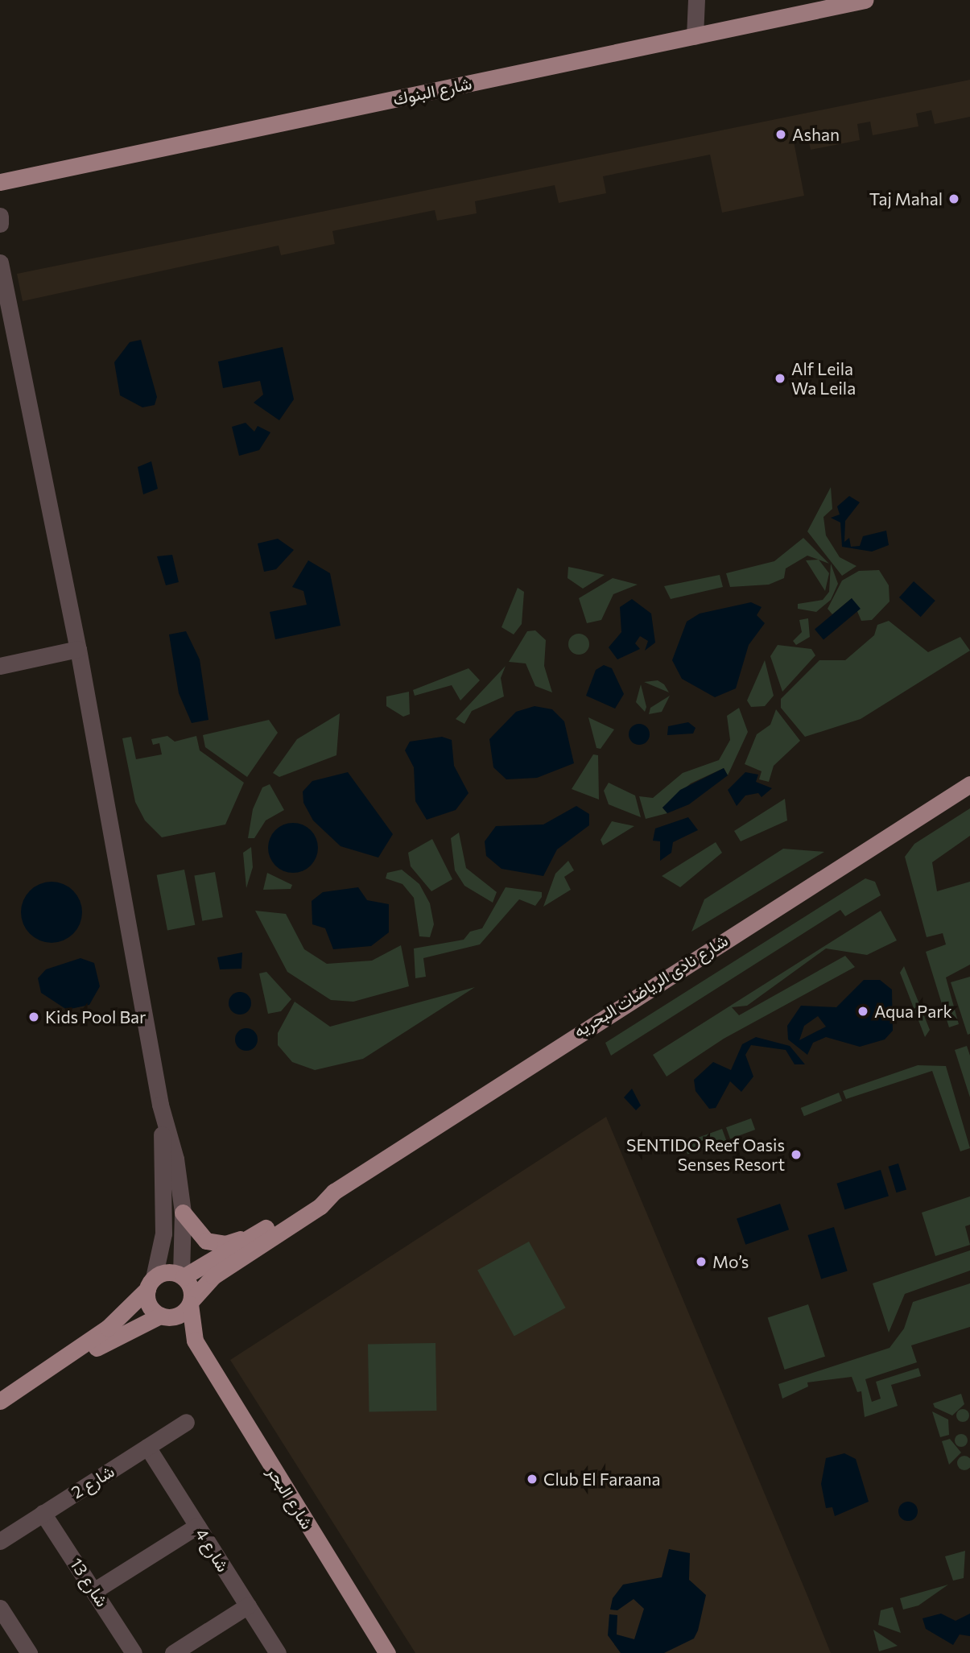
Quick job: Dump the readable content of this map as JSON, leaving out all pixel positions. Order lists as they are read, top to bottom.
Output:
{
  "streets": {
    "main road": ["شارع البنوك", "شارع نادى الرياضات البحريه", "شارع البحر"],
    "street": ["شارع 2", "شارع 4", "شارع 13"]
  },
  "crossings": [
    ["شارع نادى الرياضات البحريه", "شارع البحر"],
    ["شارع 2", "شارع 4"],
    ["شارع 2", "شارع 13"]
  ],
  "places": [
    "Ashan",
    "Taj Mahal",
    "Alf Leila Wa Leila",
    "Aqua Park",
    "Kids Pool Bar",
    "SENTIDO Reef Oasis Senses Resort",
    "Mo’s",
    "Club El Faraana"
  ]
}
